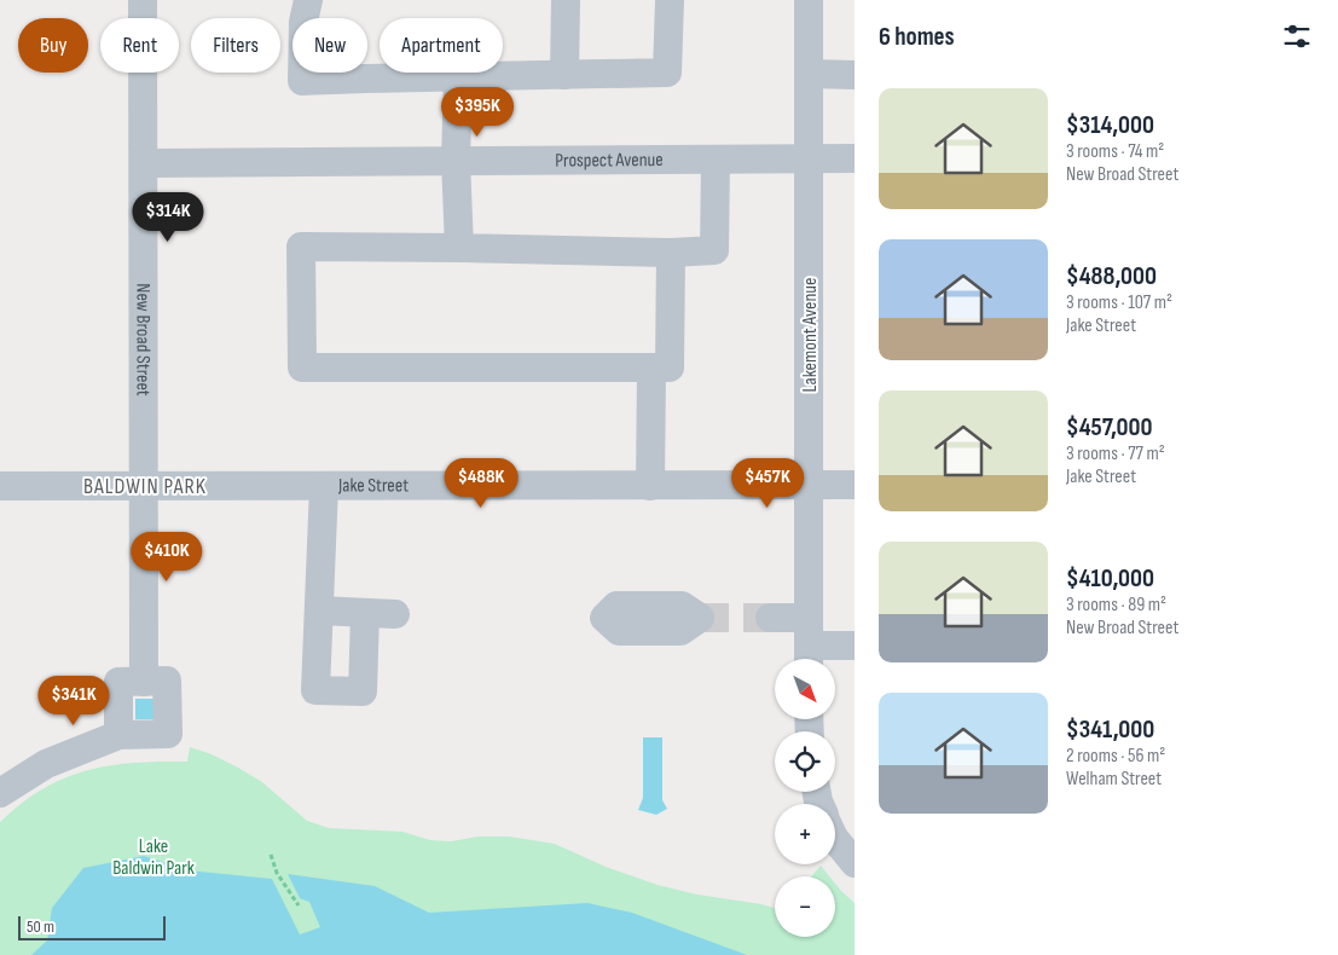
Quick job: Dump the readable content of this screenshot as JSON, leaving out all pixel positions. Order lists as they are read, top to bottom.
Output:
{
  "streets": {
    "street": [
      "Prospect Avenue",
      "Lakemont Avenue",
      "New Broad Street",
      "Jake Street"
    ]
  },
  "crossings": [
    ["Prospect Avenue", "Lakemont Avenue"],
    ["Prospect Avenue", "New Broad Street"],
    ["Lakemont Avenue", "Jake Street"],
    ["New Broad Street", "Jake Street"]
  ],
  "districts": ["BALDWIN PARK"],
  "parks": ["Lake Baldwin Park"],
  "scale_bar": "50 m",
  "north": "bottom right",
  "page": {
    "heading": "6 homes",
    "chip": [
      "Buy",
      "Rent",
      "Filters",
      "New",
      "Apartment"
    ],
    "list": [
      {
        "name": "$314,000",
        "note": "3 rooms · 74 m² · New Broad Street"
      },
      {
        "name": "$488,000",
        "note": "3 rooms · 107 m² · Jake Street"
      },
      {
        "name": "$457,000",
        "note": "3 rooms · 77 m² · Jake Street"
      },
      {
        "name": "$410,000",
        "note": "3 rooms · 89 m² · New Broad Street"
      },
      {
        "name": "$341,000",
        "note": "2 rooms · 56 m² · Welham Street"
      }
    ],
    "price": [
      "$395K",
      "$314K",
      "$488K",
      "$457K",
      "$410K",
      "$341K"
    ],
    "map_buttons": ["+", "−"],
    "scale": "50 m"
  }
}
